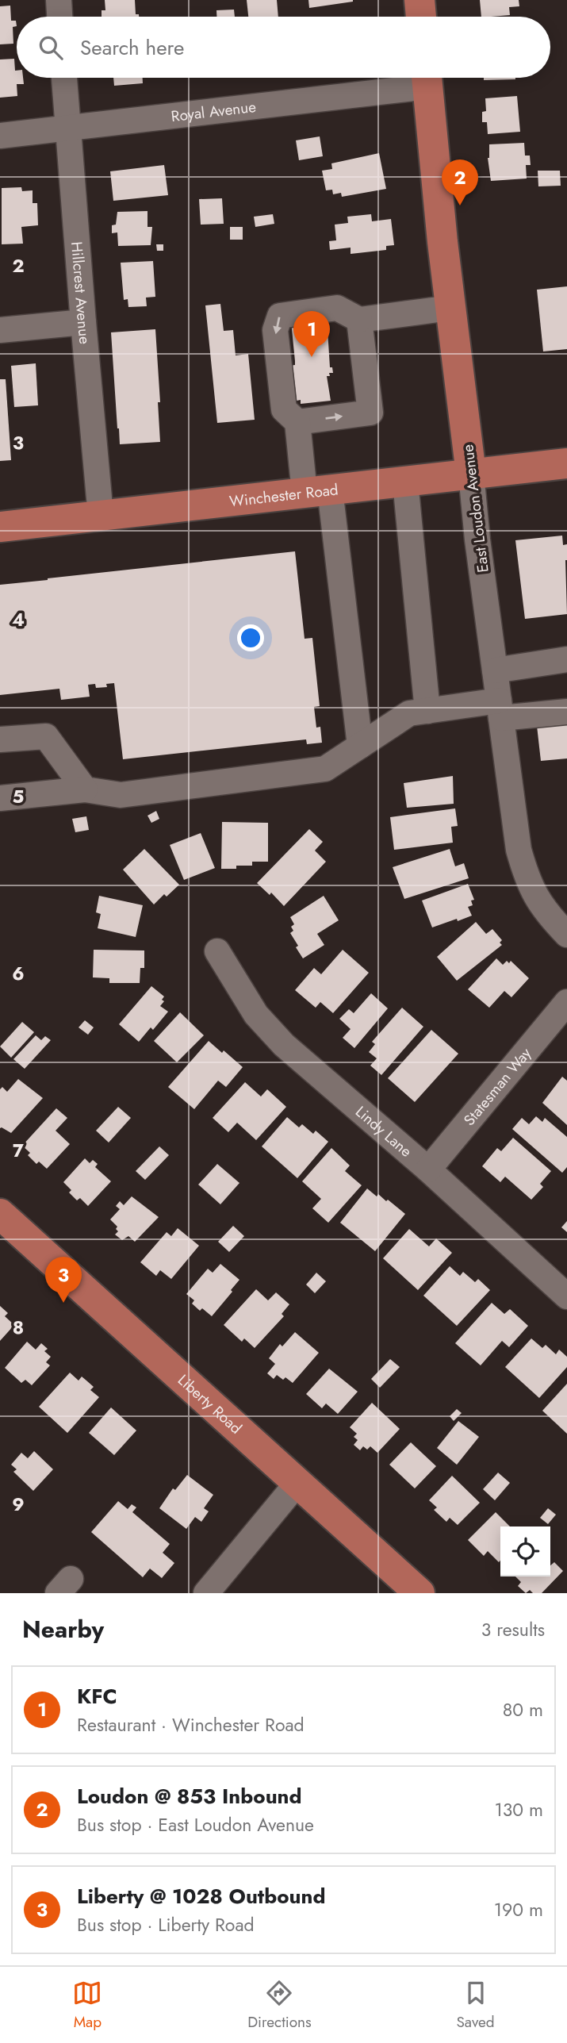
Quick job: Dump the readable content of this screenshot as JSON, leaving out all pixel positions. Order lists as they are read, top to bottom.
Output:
{
  "streets": {
    "main road": ["Winchester Road", "East Loudon Avenue", "Liberty Road"],
    "street": [
      "Royal Avenue",
      "Hillcrest Avenue",
      "Statesman Way",
      "Lindy Lane"
    ]
  },
  "crossings": [
    ["Royal Avenue", "Hillcrest Avenue"],
    ["Hillcrest Avenue", "Winchester Road"],
    ["Winchester Road", "East Loudon Avenue"],
    ["Statesman Way", "Lindy Lane"]
  ],
  "page": {
    "search": "Search here",
    "pins": ["2", "1", "3"],
    "heading": ["Nearby", "3 results"],
    "list": [
      {
        "mark": "1",
        "name": "KFC",
        "note": "Restaurant · Winchester Road",
        "value": "80 m"
      },
      {
        "mark": "2",
        "name": "Loudon @ 853 Inbound",
        "note": "Bus stop · East Loudon Avenue",
        "value": "130 m"
      },
      {
        "mark": "3",
        "name": "Liberty @ 1028 Outbound",
        "note": "Bus stop · Liberty Road",
        "value": "190 m"
      }
    ],
    "nav": ["Map", "Directions", "Saved"]
  },
  "grid": {
    "rows": [
      "2",
      "3",
      "4",
      "5",
      "6",
      "7",
      "8",
      "9"
    ]
  }
}
